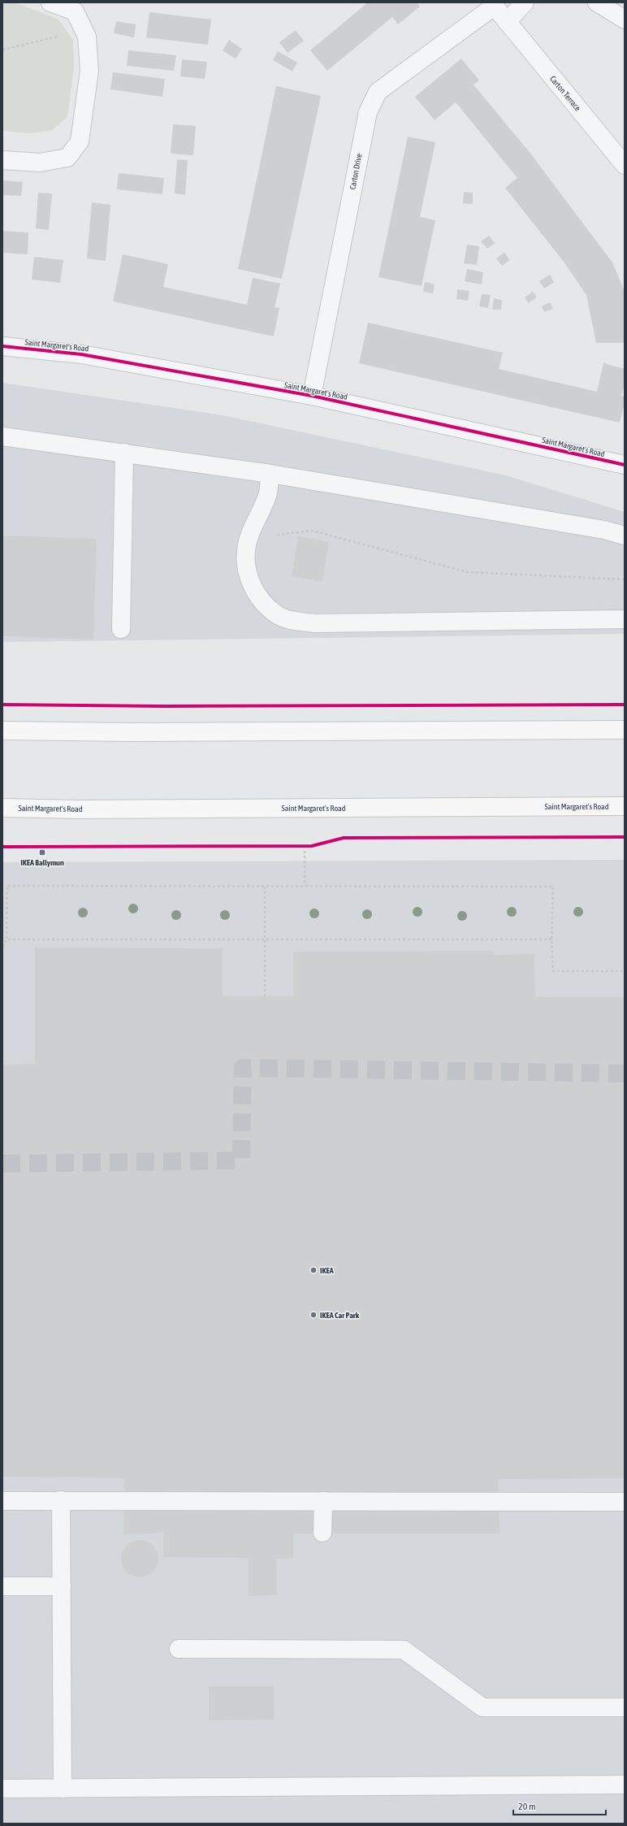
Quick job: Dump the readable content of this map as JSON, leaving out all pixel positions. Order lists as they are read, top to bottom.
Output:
{
  "streets": {
    "main road": ["Saint Margaret's Road"],
    "street": ["Carton Terrace", "Carton Drive"]
  },
  "crossings": [
    ["Carton Terrace", "Carton Drive"],
    ["Carton Drive", "Saint Margaret's Road"]
  ],
  "places": {
    "transit": ["IKEA Ballymun"],
    "other": ["IKEA", "IKEA Car Park"]
  },
  "scale_bar": "20 m"
}
